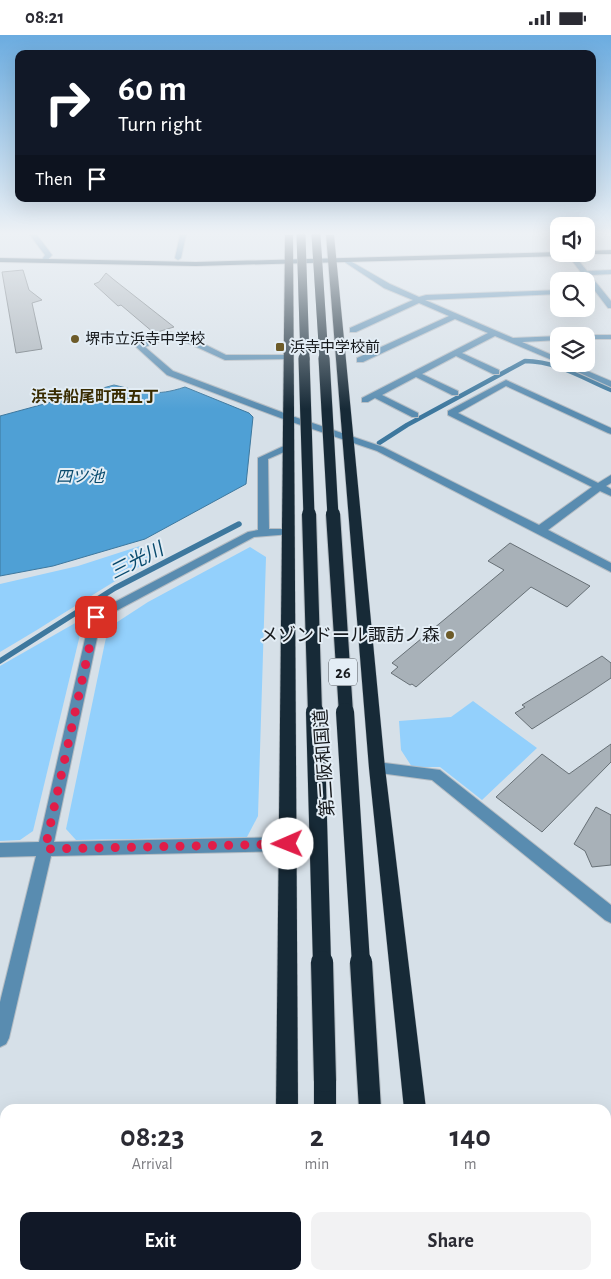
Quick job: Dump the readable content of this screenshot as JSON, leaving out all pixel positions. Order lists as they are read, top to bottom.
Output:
{
  "streets": {
    "highway": ["26", "第二阪和国道"]
  },
  "districts": ["浜寺船尾町西五丁"],
  "water": ["四ツ池", "三光川"],
  "places": {
    "other": ["堺市立浜寺中学校", "メゾンドール諏訪ノ森"],
    "transit": ["浜寺中学校前"]
  },
  "page": {
    "status": "08:21",
    "turn": ["60 m", "Turn right"],
    "then": "Then",
    "eta": [
      "08:23",
      "Arrival",
      "2",
      "min",
      "140",
      "m"
    ],
    "buttons": ["Exit", "Share"]
  }
}
